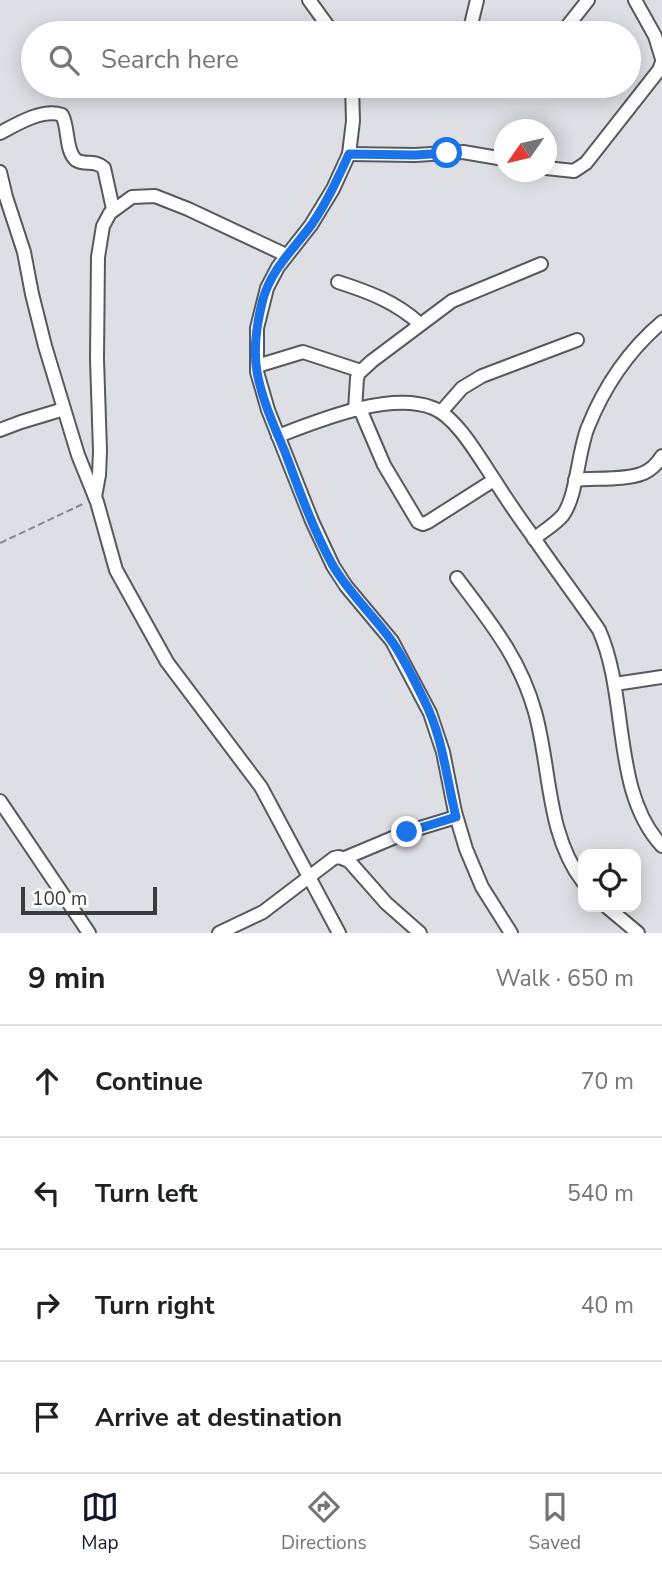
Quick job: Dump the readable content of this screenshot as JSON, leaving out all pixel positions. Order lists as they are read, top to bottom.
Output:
{
  "scale_bar": "100 m",
  "north": "bottom left",
  "page": {
    "search": "Search here",
    "scale": "100 m",
    "heading": ["9 min", "Walk · 650 m"],
    "list": [
      ["Continue", "70 m"],
      ["Turn left", "540 m"],
      ["Turn right", "40 m"],
      "Arrive at destination"
    ],
    "nav": ["Map", "Directions", "Saved"]
  }
}
